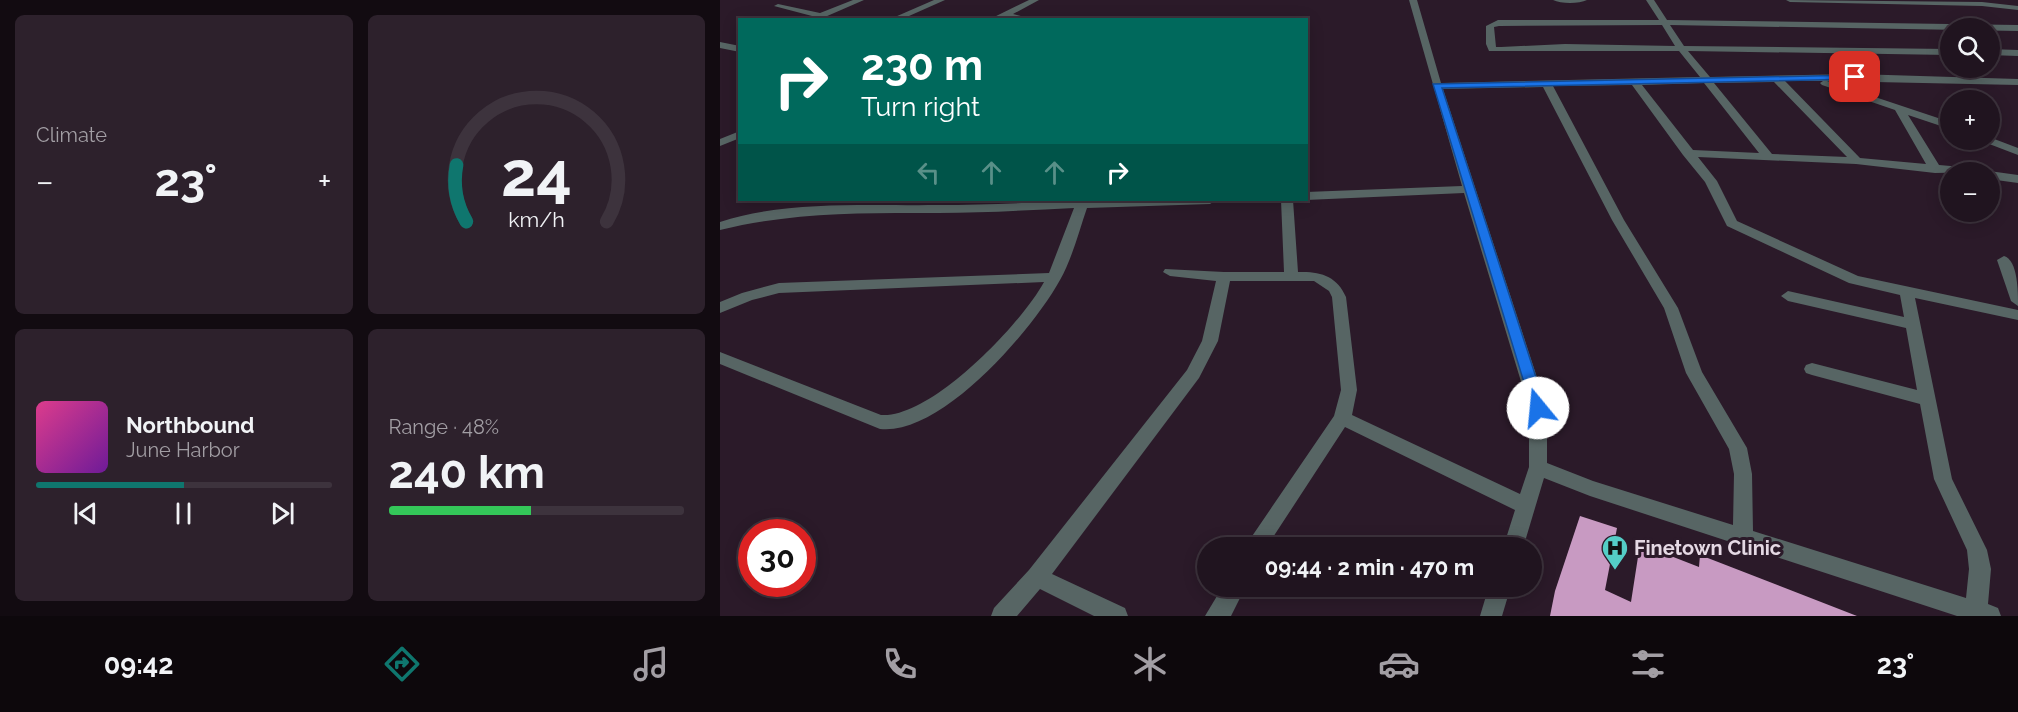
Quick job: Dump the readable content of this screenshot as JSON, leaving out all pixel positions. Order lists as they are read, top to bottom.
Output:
{
  "places": {
    "hospital": ["Finetown Clinic"]
  },
  "page": {
    "tile": [
      "Climate",
      ["Range · 48%", "240 km"]
    ],
    "map_buttons": ["+", "−"],
    "turn": ["230 m", "Turn right"],
    "heat": ["−", "23°", "+"],
    "song": ["Northbound", "June Harbor"],
    "limit": "30",
    "trip": "09:44 · 2 min · 470 m",
    "tabs": ["09:42", "23°"],
    "gauge": ["24", "km/h"]
  }
}
